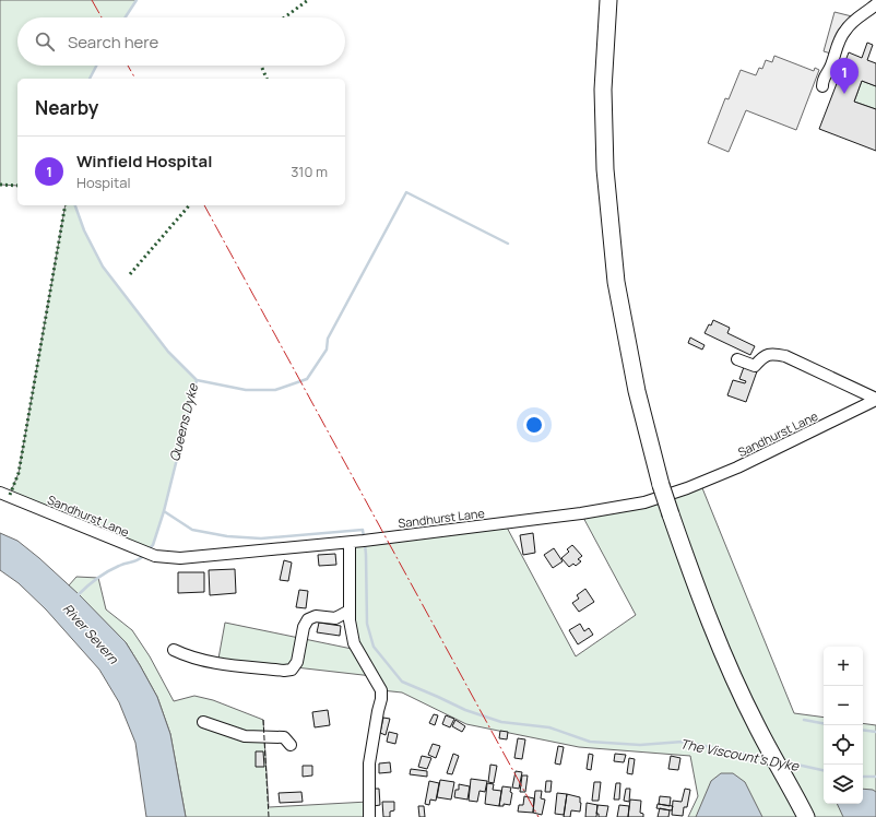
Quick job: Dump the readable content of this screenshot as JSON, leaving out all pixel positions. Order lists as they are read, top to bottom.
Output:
{
  "streets": {
    "street": ["Sandhurst Lane"]
  },
  "water": ["Queens Dyke", "River Severn", "The Viscount's Dyke"],
  "page": {
    "search": "Search here",
    "pins": "1",
    "heading": "Nearby",
    "list": [
      {
        "mark": "1",
        "name": "Winfield Hospital",
        "note": "Hospital",
        "value": "310 m"
      }
    ],
    "map_buttons": ["+", "−"]
  }
}
